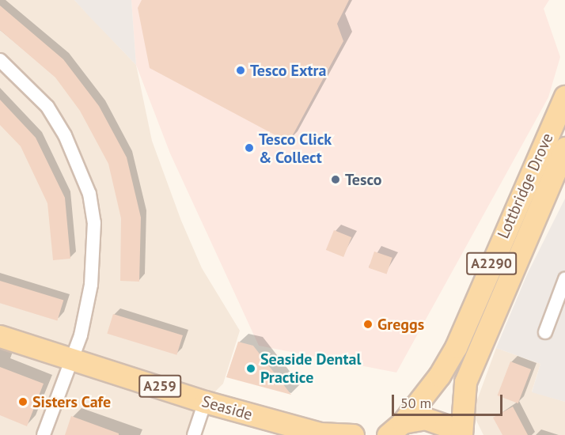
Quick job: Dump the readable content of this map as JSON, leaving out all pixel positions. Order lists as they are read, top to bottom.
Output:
{
  "streets": {
    "main road": [
      "Lottbridge Drove",
      "A2290",
      "A259",
      "Seaside"
    ]
  },
  "places": [
    "Tesco Extra",
    "Tesco Click & Collect",
    "Tesco",
    "Greggs",
    "Seaside Dental Practice",
    "Sisters Cafe"
  ],
  "scale_bar": "50 m"
}
